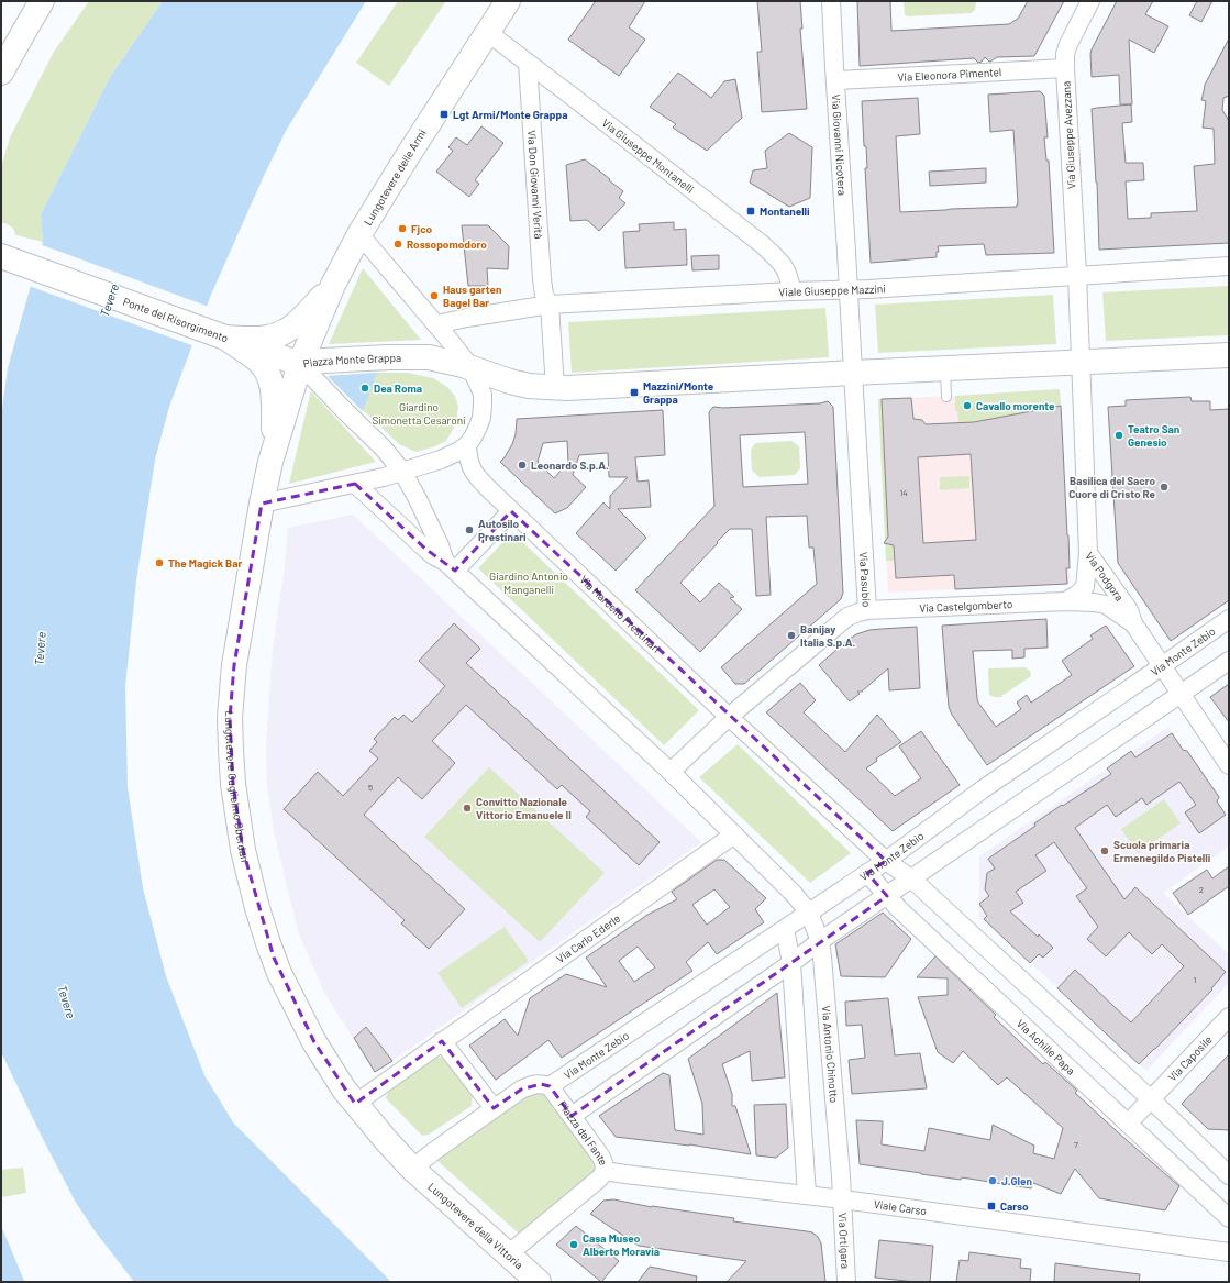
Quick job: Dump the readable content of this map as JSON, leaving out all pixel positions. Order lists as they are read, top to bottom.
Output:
{
  "streets": {
    "main road": [
      "Lungotevere delle Armi",
      "Ponte del Risorgimento",
      "Piazza Monte Grappa",
      "Lungotevere Guglielmo Oberdan",
      "Lungotevere della Vittoria"
    ],
    "street": [
      "Via Eleonora Pimentel",
      "Via Giuseppe Avezzana",
      "Via Giovanni Nicotera",
      "Via Giuseppe Montanelli",
      "Via Don Giovanni Verità",
      "Viale Giuseppe Mazzini",
      "Via Podgora",
      "Via Pasubio",
      "Via Castelgomberto",
      "Via Marcello Prestinari",
      "Via Monte Zebio",
      "Via Carlo Ederle",
      "Via Achille Papa",
      "Via Antonio Chinotto",
      "Via Caposile",
      "Piazza del Fante",
      "Viale Carso",
      "Via Ortigara"
    ]
  },
  "crossings": [
    ["Via Eleonora Pimentel", "Via Giuseppe Avezzana"],
    ["Via Eleonora Pimentel", "Via Giovanni Nicotera"],
    ["Via Giuseppe Avezzana", "Viale Giuseppe Mazzini"],
    ["Via Giuseppe Avezzana", "Via Podgora"],
    ["Via Giovanni Nicotera", "Viale Giuseppe Mazzini"],
    ["Via Giovanni Nicotera", "Via Pasubio"],
    ["Via Giuseppe Montanelli", "Lungotevere delle Armi"],
    ["Via Giuseppe Montanelli", "Via Don Giovanni Verità"],
    ["Via Giuseppe Montanelli", "Viale Giuseppe Mazzini"],
    ["Lungotevere delle Armi", "Ponte del Risorgimento"],
    ["Lungotevere delle Armi", "Piazza Monte Grappa"],
    ["Lungotevere delle Armi", "Lungotevere Guglielmo Oberdan"],
    ["Via Don Giovanni Verità", "Viale Giuseppe Mazzini"],
    ["Ponte del Risorgimento", "Piazza Monte Grappa"],
    ["Ponte del Risorgimento", "Lungotevere Guglielmo Oberdan"],
    ["Piazza Monte Grappa", "Lungotevere Guglielmo Oberdan"],
    ["Via Podgora", "Via Castelgomberto"],
    ["Via Podgora", "Via Monte Zebio"],
    ["Via Pasubio", "Via Castelgomberto"],
    ["Via Pasubio", "Via Marcello Prestinari"],
    ["Via Marcello Prestinari", "Via Monte Zebio"],
    ["Via Monte Zebio", "Via Achille Papa"],
    ["Via Monte Zebio", "Via Antonio Chinotto"],
    ["Via Monte Zebio", "Piazza del Fante"],
    ["Lungotevere Guglielmo Oberdan", "Lungotevere della Vittoria"],
    ["Via Achille Papa", "Via Caposile"],
    ["Via Antonio Chinotto", "Viale Carso"],
    ["Via Antonio Chinotto", "Via Ortigara"],
    ["Piazza del Fante", "Viale Carso"],
    ["Piazza del Fante", "Lungotevere della Vittoria"],
    ["Viale Carso", "Via Ortigara"]
  ],
  "water": ["Tevere"],
  "parks": ["Giardino Simonetta Cesaroni", "Giardino Antonio Manganelli"],
  "places": {
    "transit": [
      "Lgt Armi/Monte Grappa",
      "Montanelli",
      "Mazzini/Monte Grappa",
      "Carso"
    ],
    "other": [
      "Fjco",
      "Rossopomodoro",
      "Haus garten Bagel Bar",
      "Dea Roma",
      "Cavallo morente",
      "Teatro San Genesio",
      "Leonardo S.p.A.",
      "Basilica del Sacro Cuore di Cristo Re",
      "Autosilo Prestinari",
      "The Magick Bar",
      "Banijay Italia S.p.A.",
      "Convitto Nazionale Vittorio Emanuele II",
      "Scuola primaria Ermenegildo Pistelli",
      "J.Glen",
      "Casa Museo Alberto Moravia"
    ]
  },
  "house_numbers": [
    "14",
    "5",
    "2",
    "1",
    "7"
  ]
}
